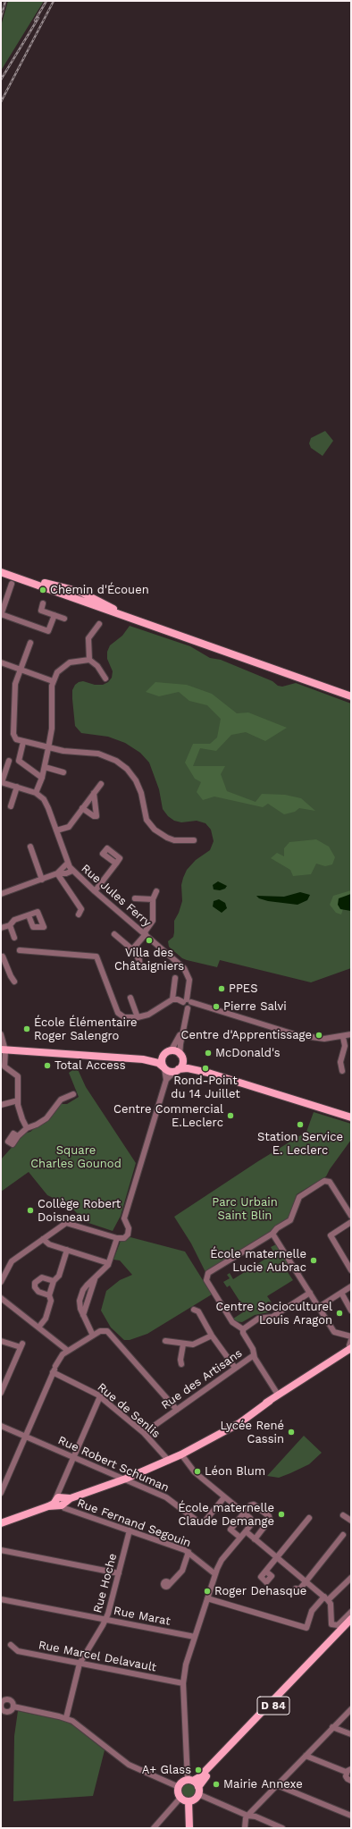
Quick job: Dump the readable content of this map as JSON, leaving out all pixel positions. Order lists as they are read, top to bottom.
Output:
{
  "streets": {
    "main road": ["D 84"],
    "street": [
      "Rue Jules Ferry",
      "Rue des Artisans",
      "Rue de Senlis",
      "Rue Robert Schuman",
      "Rue Fernand Segouin",
      "Rue Hoche",
      "Rue Marat",
      "Rue Marcel Delavault"
    ]
  },
  "crossings": [
    ["Rue des Artisans", "Rue de Senlis"],
    ["Rue Fernand Segouin", "Rue Hoche"],
    ["Rue Hoche", "Rue Marat"],
    ["Rue Hoche", "Rue Marcel Delavault"]
  ],
  "parks": ["Square Charles Gounod", "Parc Urbain Saint Blin"],
  "places": [
    "Chemin d'Écouen",
    "Villa des Châtaigniers",
    "PPES",
    "Pierre Salvi",
    "École Élémentaire Roger Salengro",
    "Centre d'Apprentissage",
    "McDonald's",
    "Total Access",
    "Rond-Point du 14 Juillet",
    "Centre Commercial E.Leclerc",
    "Station Service E. Leclerc",
    "Collège Robert Doisneau",
    "École maternelle Lucie Aubrac",
    "Centre Socioculturel Louis Aragon",
    "Lycée René Cassin",
    "Léon Blum",
    "École maternelle Claude Demange",
    "Roger Dehasque",
    "A+ Glass",
    "Mairie Annexe"
  ]
}
